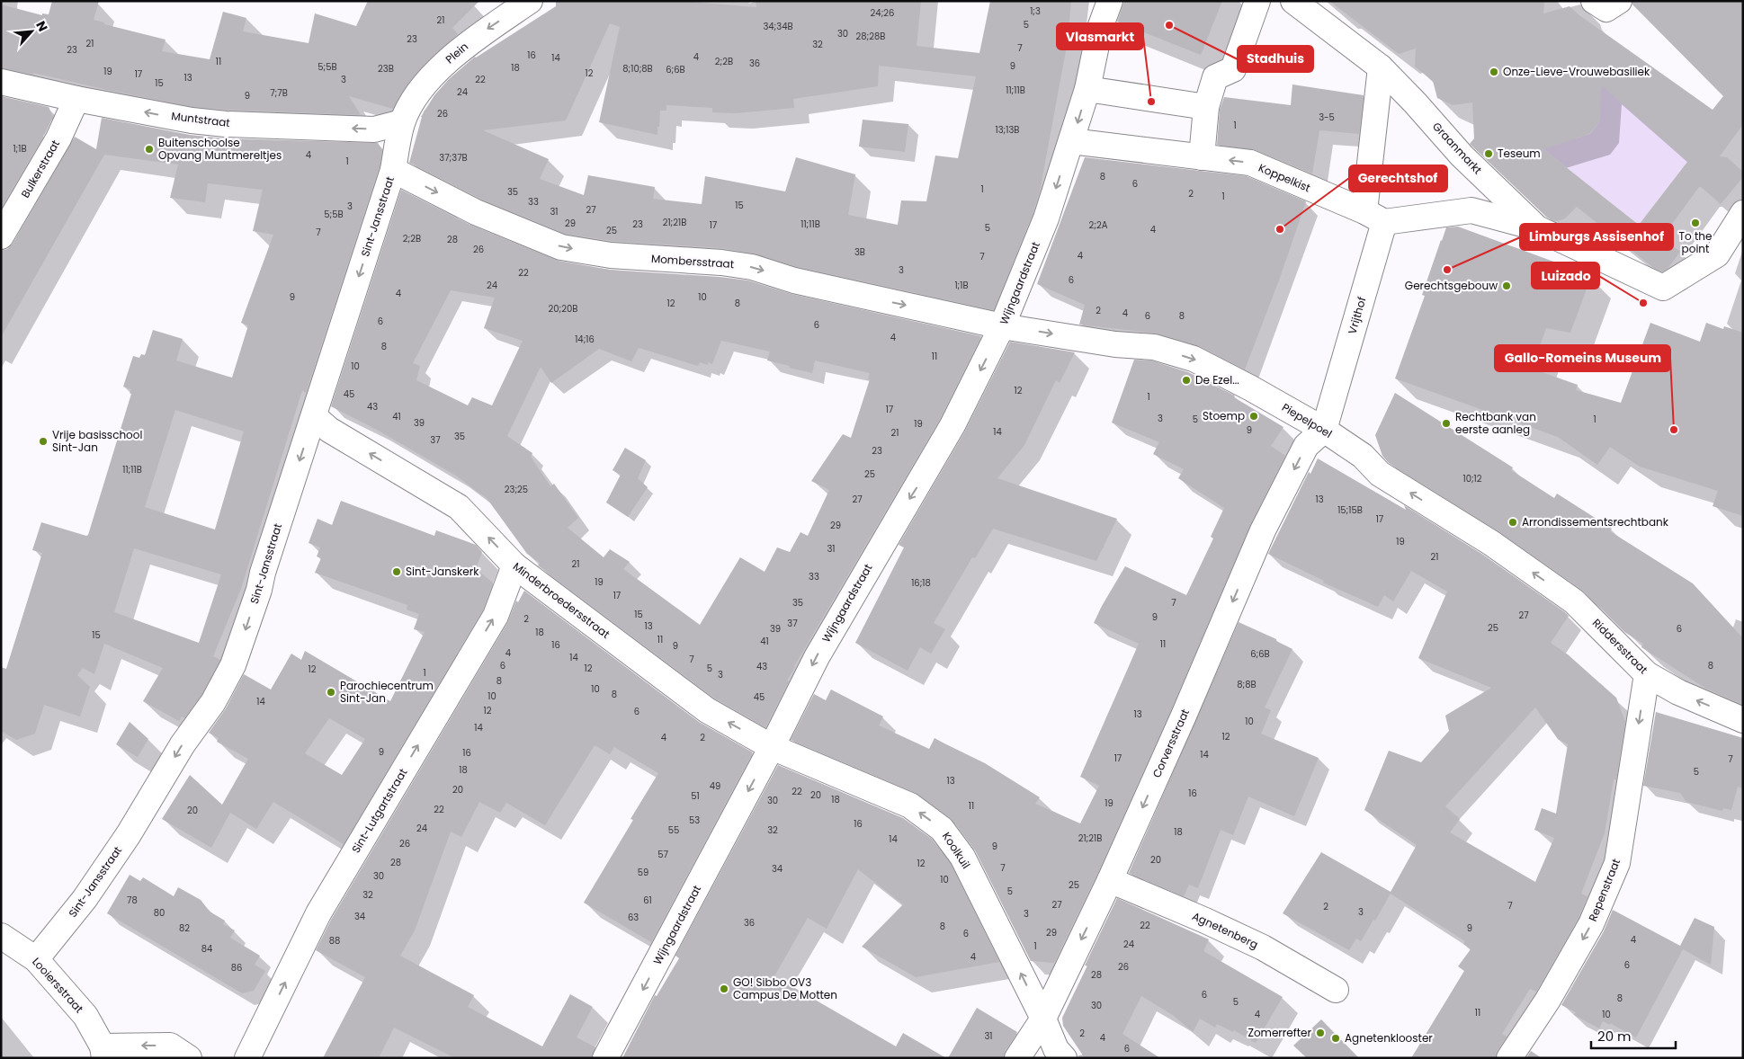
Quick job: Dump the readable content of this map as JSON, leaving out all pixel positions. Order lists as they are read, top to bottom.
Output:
{
  "streets": {
    "street": [
      "Plein",
      "Muntstraat",
      "Graanmarkt",
      "Bulkerstraat",
      "Koppelkist",
      "Sint-Jansstraat",
      "Mombersstraat",
      "Wijngaardstraat",
      "Vrijthof",
      "Piepelpoel",
      "Minderbroedersstraat",
      "Riddersstraat",
      "Corversstraat",
      "Sint-Lutgartstraat",
      "Koolkuil",
      "Repenstraat",
      "Agnetenberg",
      "Looiersstraat"
    ]
  },
  "crossings": [
    ["Plein", "Muntstraat"],
    ["Plein", "Sint-Jansstraat"],
    ["Muntstraat", "Bulkerstraat"],
    ["Muntstraat", "Sint-Jansstraat"],
    ["Koppelkist", "Wijngaardstraat"],
    ["Koppelkist", "Vrijthof"],
    ["Sint-Jansstraat", "Mombersstraat"],
    ["Sint-Jansstraat", "Minderbroedersstraat"],
    ["Sint-Jansstraat", "Looiersstraat"],
    ["Mombersstraat", "Wijngaardstraat"],
    ["Mombersstraat", "Piepelpoel"],
    ["Wijngaardstraat", "Piepelpoel"],
    ["Wijngaardstraat", "Minderbroedersstraat"],
    ["Wijngaardstraat", "Koolkuil"],
    ["Vrijthof", "Piepelpoel"],
    ["Vrijthof", "Corversstraat"],
    ["Piepelpoel", "Riddersstraat"],
    ["Piepelpoel", "Corversstraat"],
    ["Minderbroedersstraat", "Sint-Lutgartstraat"],
    ["Minderbroedersstraat", "Koolkuil"],
    ["Riddersstraat", "Repenstraat"],
    ["Corversstraat", "Koolkuil"],
    ["Corversstraat", "Agnetenberg"]
  ],
  "one_way": [
    "Plein",
    "Muntstraat",
    "Koppelkist",
    "Sint-Jansstraat",
    "Mombersstraat",
    "Wijngaardstraat",
    "Minderbroedersstraat",
    "Riddersstraat",
    "Corversstraat",
    "Sint-Lutgartstraat",
    "Koolkuil",
    "Repenstraat"
  ],
  "places": [
    "Stadhuis",
    "Onze-Lieve-Vrouwebasiliek",
    "Vlasmarkt",
    "Buitenschoolse Opvang Muntmereltjes",
    "Teseum",
    "To the point",
    "Gerechtshof",
    "Limburgs Assisenhof",
    "Gerechtsgebouw",
    "Luizado",
    "De Ezel...",
    "Stoemp",
    "Rechtbank van eerste aanleg",
    "Gallo-Romeins Museum",
    "Vrije basisschool Sint-Jan",
    "Arrondissementsrechtbank",
    "Sint-Janskerk",
    "Parochiecentrum Sint-Jan",
    "GO! Sibbo OV3 Campus De Motten",
    "Zomerrefter",
    "Agnetenklooster"
  ],
  "house_numbers": [
    "1;3",
    "24;26",
    "21",
    "5",
    "34;34B",
    "30",
    "28;28B",
    "23",
    "21",
    "32",
    "7",
    "23",
    "16",
    "4",
    "14",
    "11",
    "2;2B",
    "36",
    "9",
    "5;5B",
    "18",
    "23B",
    "8;10;8B",
    "6;6B",
    "19",
    "12",
    "17",
    "13",
    "3",
    "22",
    "15",
    "11;11B",
    "24",
    "7;7B",
    "9",
    "26",
    "3-5",
    "1",
    "13;13B",
    "1;1B",
    "4",
    "37;37B",
    "1",
    "8",
    "6",
    "1",
    "35",
    "2",
    "1",
    "33",
    "15",
    "3",
    "27",
    "31",
    "5;5B",
    "21;21B",
    "29",
    "23",
    "11;11B",
    "17",
    "2;2A",
    "5",
    "4",
    "25",
    "7",
    "2;2B",
    "28",
    "26",
    "3B",
    "4",
    "7",
    "3",
    "22",
    "6",
    "24",
    "1;1B",
    "4",
    "9",
    "10",
    "12",
    "8",
    "20;20B",
    "2",
    "4",
    "6",
    "8",
    "6",
    "6",
    "4",
    "14;16",
    "8",
    "11",
    "10",
    "12",
    "45",
    "1",
    "43",
    "17",
    "41",
    "3",
    "5",
    "1",
    "39",
    "19",
    "9",
    "14",
    "21",
    "35",
    "37",
    "23",
    "11;11B",
    "25",
    "10;12",
    "23;25",
    "27",
    "13",
    "15;15B",
    "17",
    "29",
    "19",
    "31",
    "21",
    "21",
    "33",
    "19",
    "16;18",
    "17",
    "35",
    "7",
    "15",
    "27",
    "9",
    "2",
    "37",
    "13",
    "25",
    "39",
    "6",
    "18",
    "15",
    "11",
    "41",
    "11",
    "16",
    "9",
    "4",
    "6;6B",
    "14",
    "7",
    "6",
    "8",
    "43",
    "12",
    "5",
    "12",
    "1",
    "3",
    "8",
    "8;8B",
    "10",
    "8",
    "10",
    "45",
    "14",
    "12",
    "6",
    "13",
    "10",
    "14",
    "12",
    "4",
    "2",
    "9",
    "16",
    "14",
    "17",
    "7",
    "18",
    "5",
    "13",
    "49",
    "20",
    "22",
    "16",
    "20",
    "51",
    "18",
    "30",
    "19",
    "11",
    "22",
    "20",
    "53",
    "16",
    "24",
    "55",
    "32",
    "18",
    "21;21B",
    "14",
    "26",
    "9",
    "57",
    "20",
    "28",
    "12",
    "7",
    "34",
    "59",
    "30",
    "10",
    "25",
    "5",
    "32",
    "78",
    "61",
    "27",
    "7",
    "2",
    "3",
    "80",
    "3",
    "34",
    "63",
    "36",
    "22",
    "8",
    "82",
    "9",
    "29",
    "6",
    "4",
    "88",
    "24",
    "1",
    "84",
    "4",
    "6",
    "26",
    "86",
    "28",
    "6",
    "8",
    "5",
    "30",
    "11",
    "4",
    "10",
    "2",
    "31",
    "4",
    "6"
  ],
  "scale_bar": "20 m",
  "north": "top right"
}
